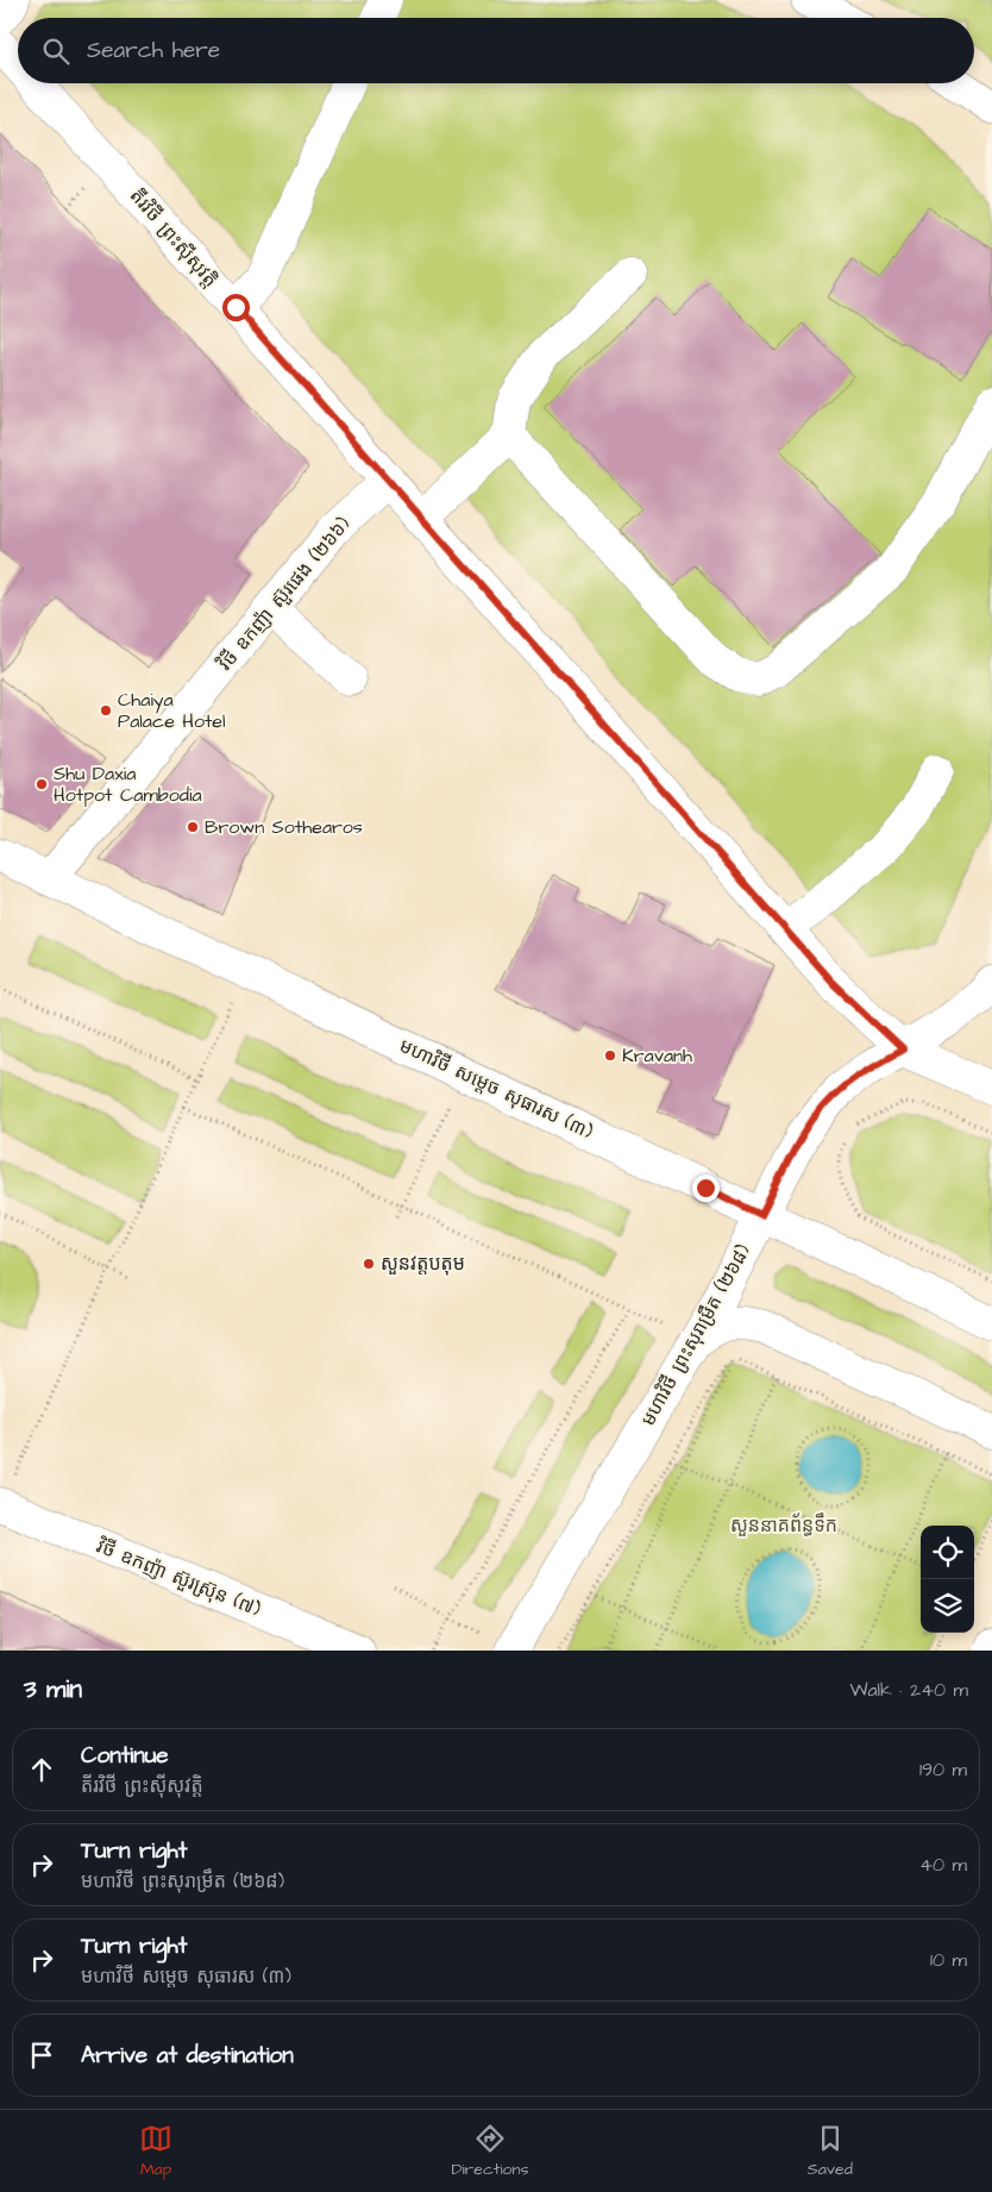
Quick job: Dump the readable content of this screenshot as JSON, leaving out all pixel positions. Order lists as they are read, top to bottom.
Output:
{
  "streets": {
    "street": [
      "តីរវិថី ព្រះស៊ីសុវត្តិ",
      "វិថី ឧកញ៉ា ស៊ួរផេង (២៦៦)",
      "មហាវិថី សម្តេច សុធារស (៣)",
      "មហាវិថី ព្រះសុរាម្រឹត (២៦៨)",
      "វិថី ឧកញ៉ា ស៊ួរស៊្រុន (៧)"
    ]
  },
  "crossings": [
    ["តីរវិថី ព្រះស៊ីសុវត្តិ", "វិថី ឧកញ៉ា ស៊ួរផេង (២៦៦)"],
    ["តីរវិថី ព្រះស៊ីសុវត្តិ", "មហាវិថី ព្រះសុរាម្រឹត (២៦៨)"],
    ["វិថី ឧកញ៉ា ស៊ួរផេង (២៦៦)", "មហាវិថី សម្តេច សុធារស (៣)"],
    ["មហាវិថី សម្តេច សុធារស (៣)", "មហាវិថី ព្រះសុរាម្រឹត (២៦៨)"]
  ],
  "parks": ["សួននាគព័ន្ធទឹក"],
  "places": [
    "Chaiya Palace Hotel",
    "Shu Daxia Hotpot Cambodia",
    "Brown Sothearos",
    "Kravanh",
    "សួនវត្តបតុម"
  ],
  "page": {
    "search": "Search here",
    "heading": ["3 min", "Walk · 240 m"],
    "list": [
      ["Continue", "តីរវិថី ព្រះស៊ីសុវត្តិ", "190 m"],
      ["Turn right", "មហាវិថី ព្រះសុរាម្រឹត (២៦៨)", "40 m"],
      ["Turn right", "មហាវិថី សម្តេច សុធារស (៣)", "10 m"],
      "Arrive at destination"
    ],
    "nav": ["Map", "Directions", "Saved"]
  }
}
